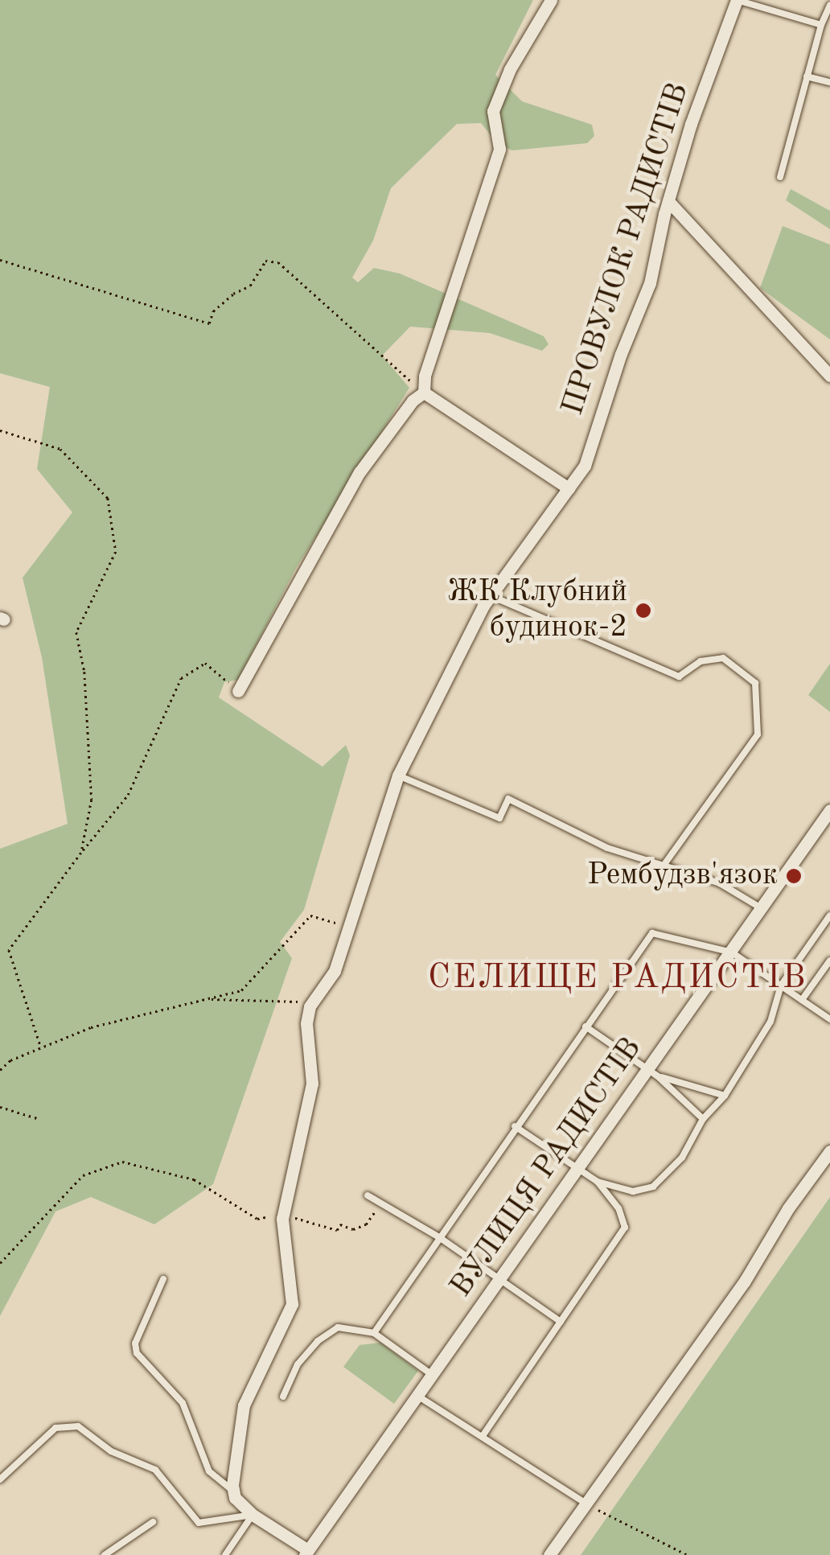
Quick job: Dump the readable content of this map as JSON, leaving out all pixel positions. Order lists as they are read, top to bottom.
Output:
{
  "streets": {
    "street": ["ПРОВУЛОК РАДИСТІВ", "ВУЛИЦЯ РАДИСТІВ"]
  },
  "districts": ["СЕЛИЩЕ РАДИСТІВ"],
  "places": ["ЖК Клубний будинок-2", "Рембудзв'язок"]
}
